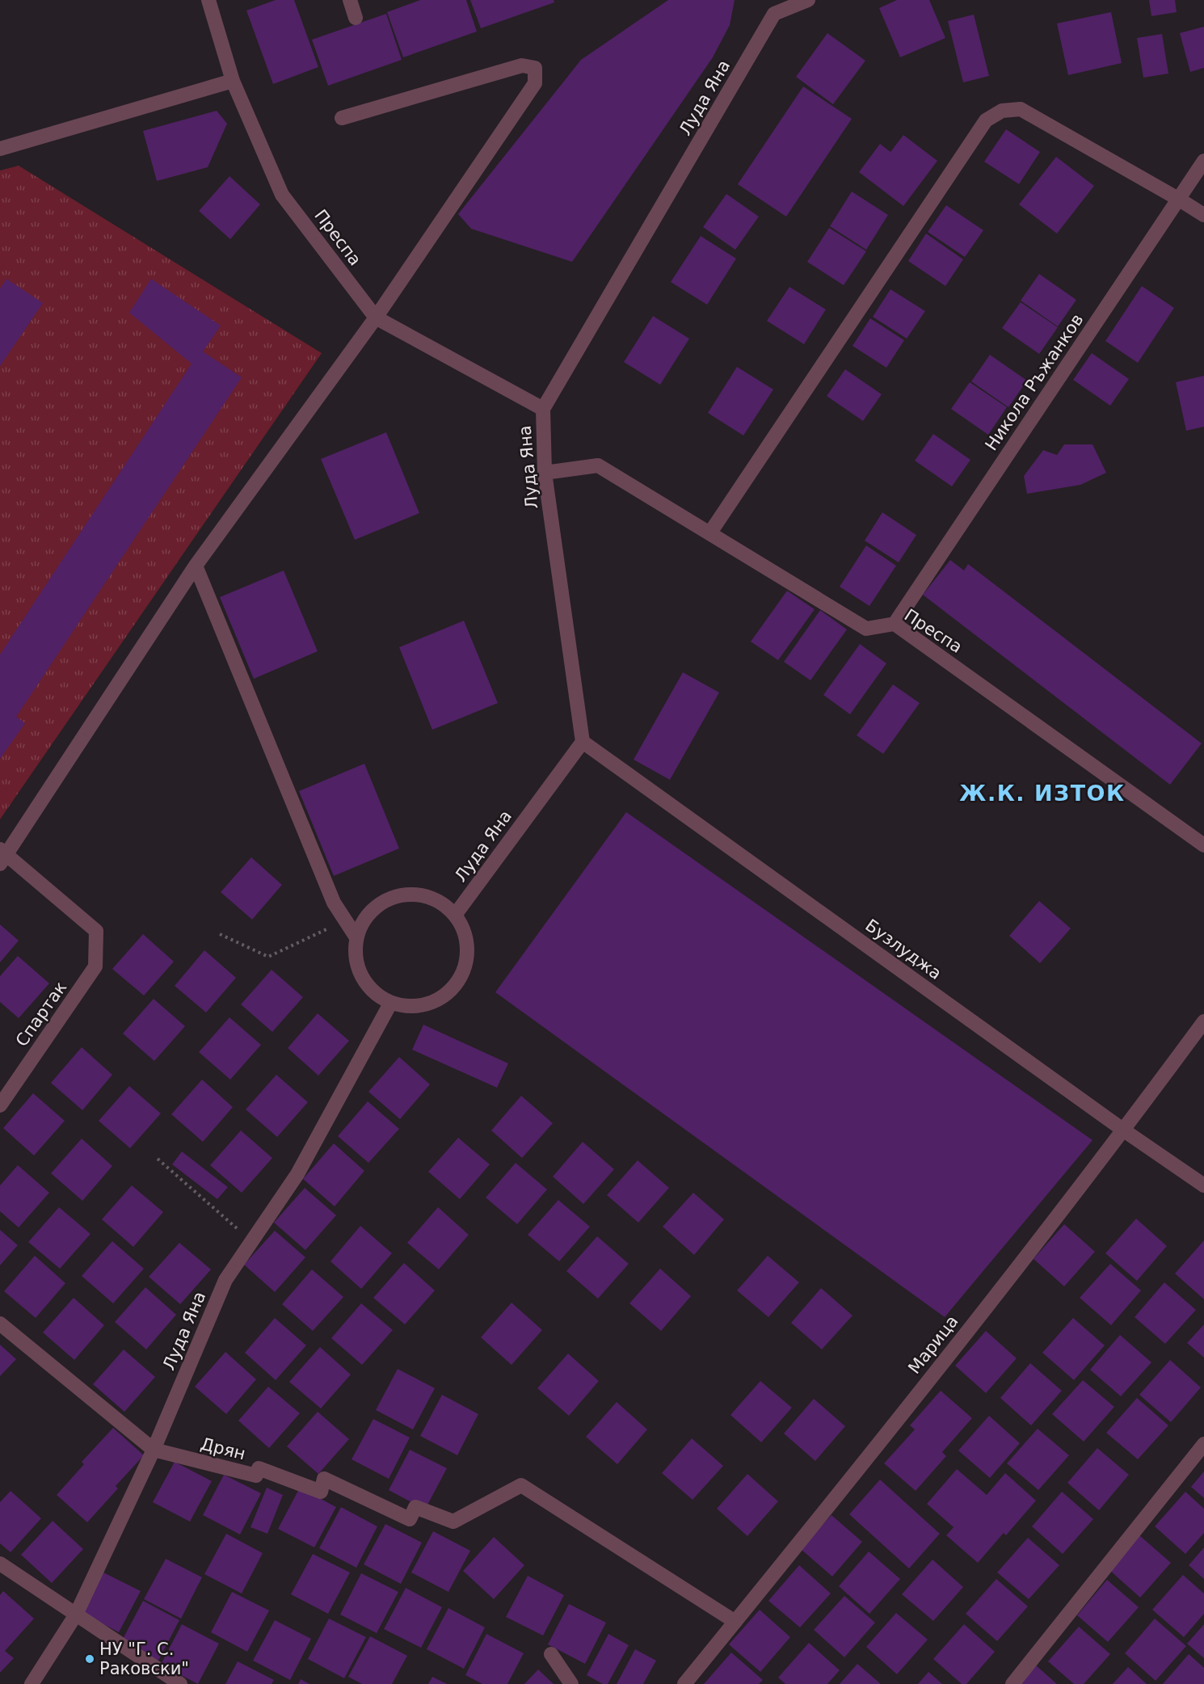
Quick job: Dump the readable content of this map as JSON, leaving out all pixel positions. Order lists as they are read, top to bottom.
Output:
{
  "streets": {
    "street": [
      "Луда Яна",
      "Преспа",
      "Никола Ръжанков",
      "Бузлуджа",
      "Спартак",
      "Марица",
      "Дрян"
    ]
  },
  "crossings": [
    ["Луда Яна", "Преспа"],
    ["Луда Яна", "Бузлуджа"],
    ["Луда Яна", "Дрян"],
    ["Преспа", "Никола Ръжанков"],
    ["Бузлуджа", "Марица"],
    ["Марица", "Дрян"]
  ],
  "districts": ["Ж.К. ИЗТОК"],
  "places": ["НУ \"Г. С. Раковски\""]
}
